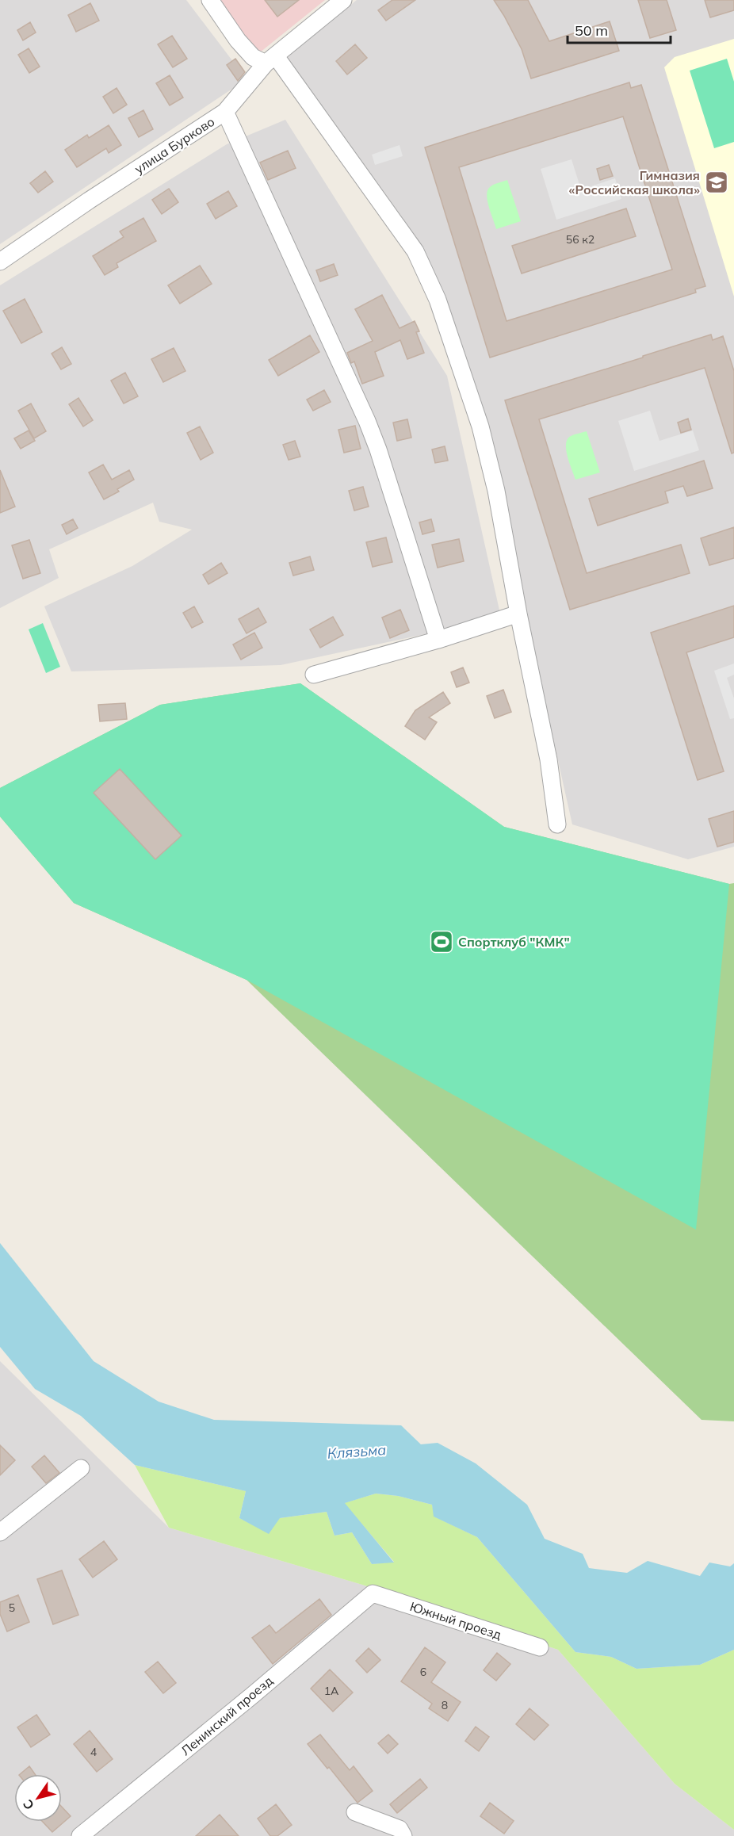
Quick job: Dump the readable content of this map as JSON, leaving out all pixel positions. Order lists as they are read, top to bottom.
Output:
{
  "streets": {
    "street": ["улица Бурково", "Южный проезд", "Ленинский проезд"]
  },
  "crossings": [
    ["Южный проезд", "Ленинский проезд"]
  ],
  "water": ["Клязьма"],
  "places": {
    "school or university": ["Гимназия «Российская школа»"],
    "sports": ["Спортклуб \"КМК\""]
  },
  "house_numbers": [
    "56 к2",
    "5",
    "6",
    "1А",
    "8",
    "4"
  ],
  "scale_bar": "50 m",
  "north": "bottom left"
}
